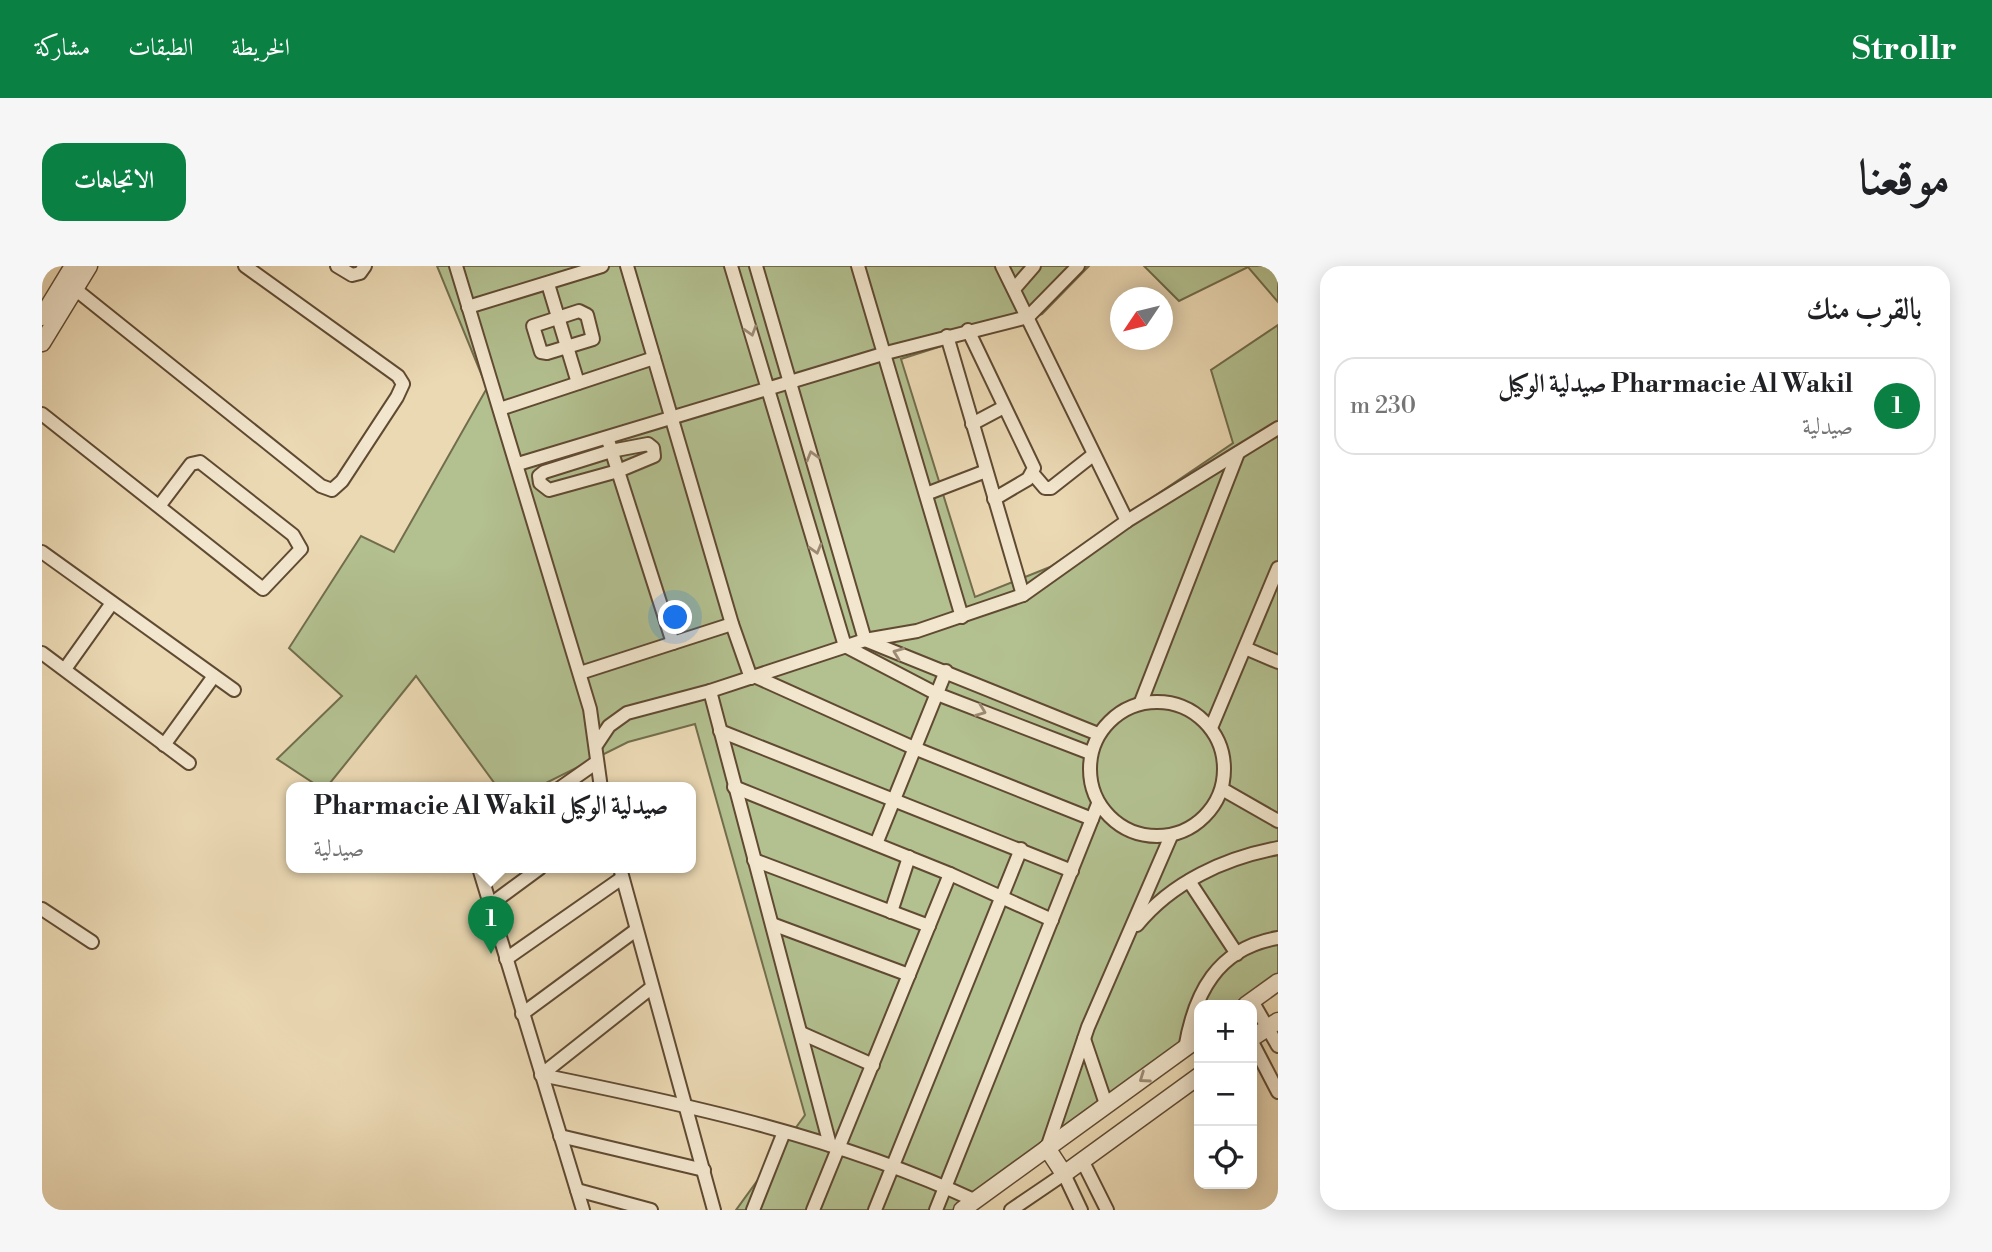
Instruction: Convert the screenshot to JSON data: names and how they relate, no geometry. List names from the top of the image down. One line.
{"north":"bottom left","page":{"header":"Strollr","nav":["الخريطة","الطبقات","مشاركة"],"title":"موقعنا","buttons":"الاتجاهات","heading":"بالقرب منك","list":[{"mark":"1","name":"Pharmacie Al Wakil صيدلية الوكيل","note":"صيدلية","value":"230 m"}],"popup":["Pharmacie Al Wakil صيدلية الوكيل","صيدلية"],"pins":"1","map_buttons":["+","−"]}}
